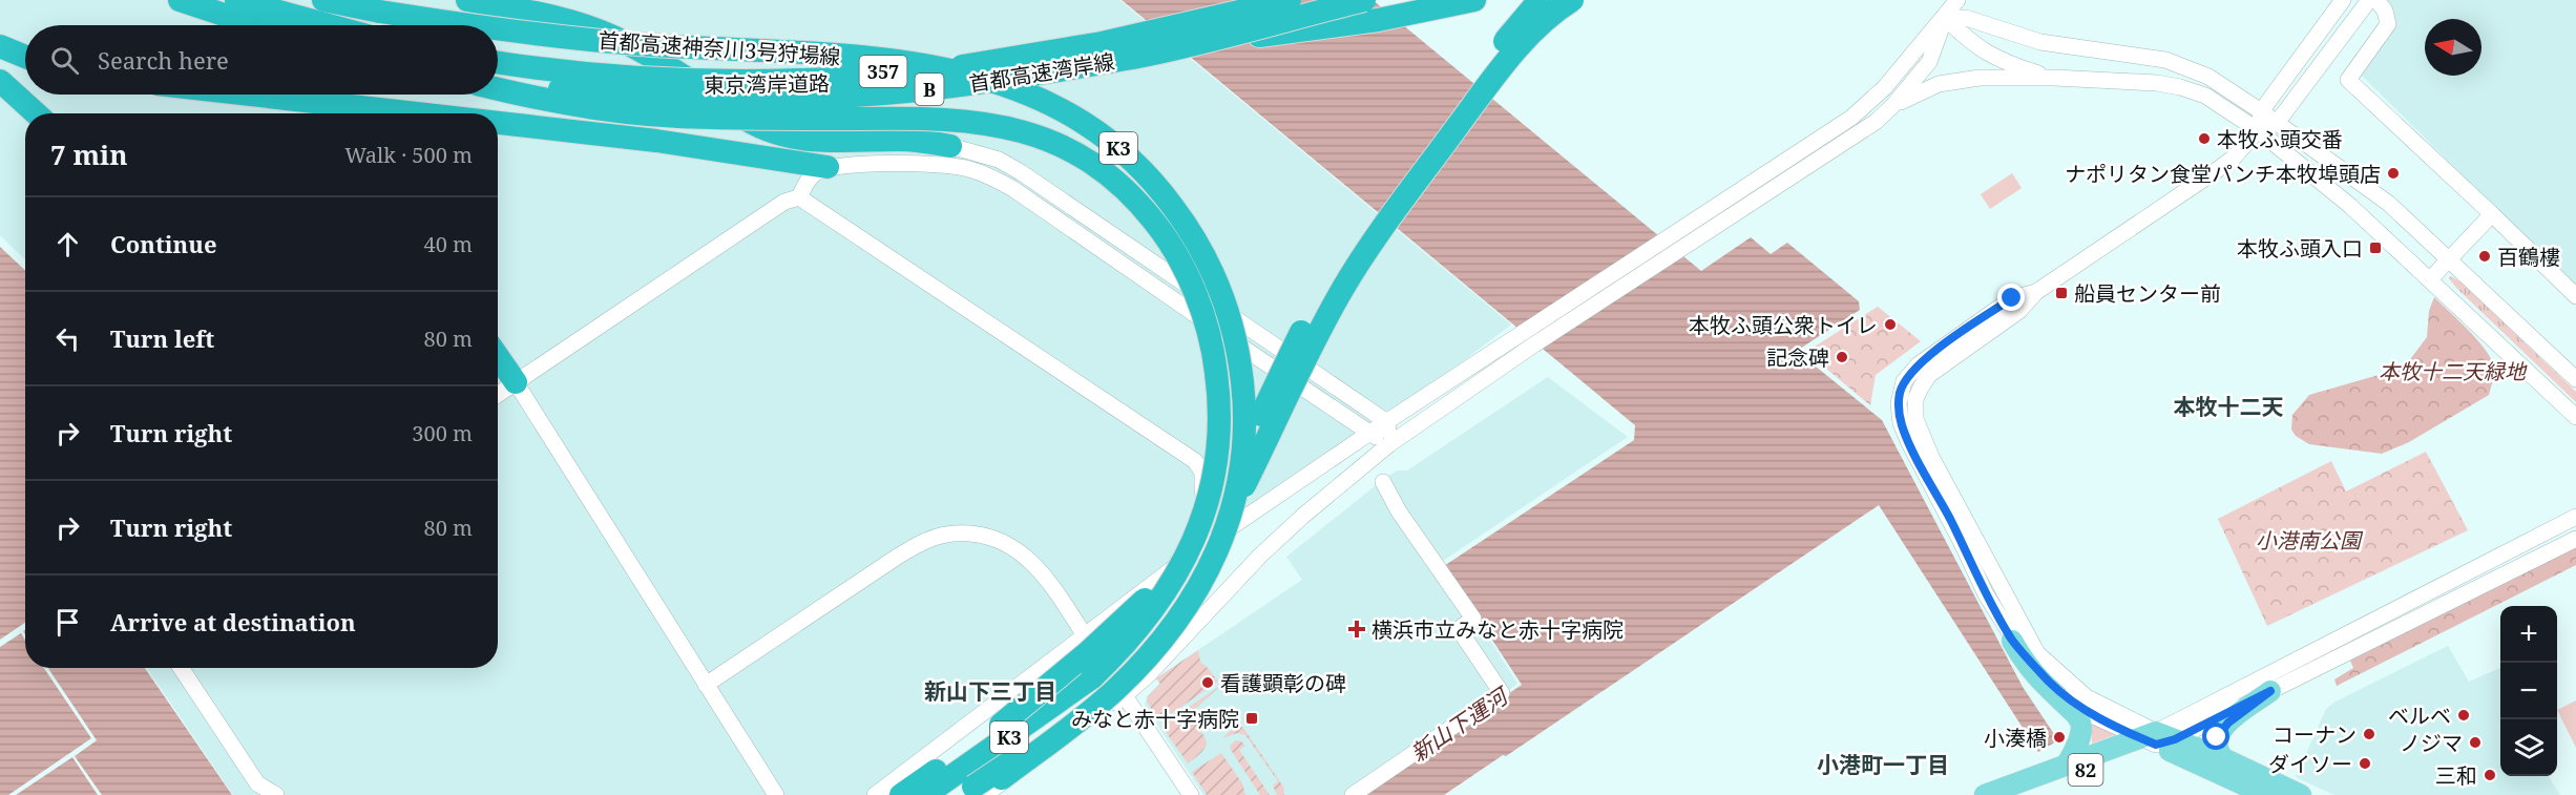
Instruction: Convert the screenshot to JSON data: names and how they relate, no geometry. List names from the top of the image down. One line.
{"streets":{"highway":["首都高速神奈川3号狩場線","357","首都高速湾岸線","東京湾岸道路","B","K3"],"main road":["82"]},"crossings":[["首都高速神奈川3号狩場線","K3"],["首都高速湾岸線","B"]],"districts":["本牧十二天","新山下三丁目","小港町一丁目"],"water":["新山下運河"],"parks":["本牧十二天緑地","小港南公園"],"places":{"other":["本牧ふ頭交番","ナポリタン食堂パンチ本牧埠頭店","百鶴樓","本牧ふ頭公衆トイレ","記念碑","看護顕彰の碑","ベルベ","コーナン","小湊橋","ノジマ","ダイソー","三和"],"transit":["本牧ふ頭入口","船員センター前","みなと赤十字病院"],"health":["横浜市立みなと赤十字病院"]},"north":"left","page":{"search":"Search here","heading":["7 min","Walk · 500 m"],"list":[["Continue","40 m"],["Turn left","80 m"],["Turn right","300 m"],["Turn right","80 m"],"Arrive at destination"],"map_buttons":["+","−"]}}
